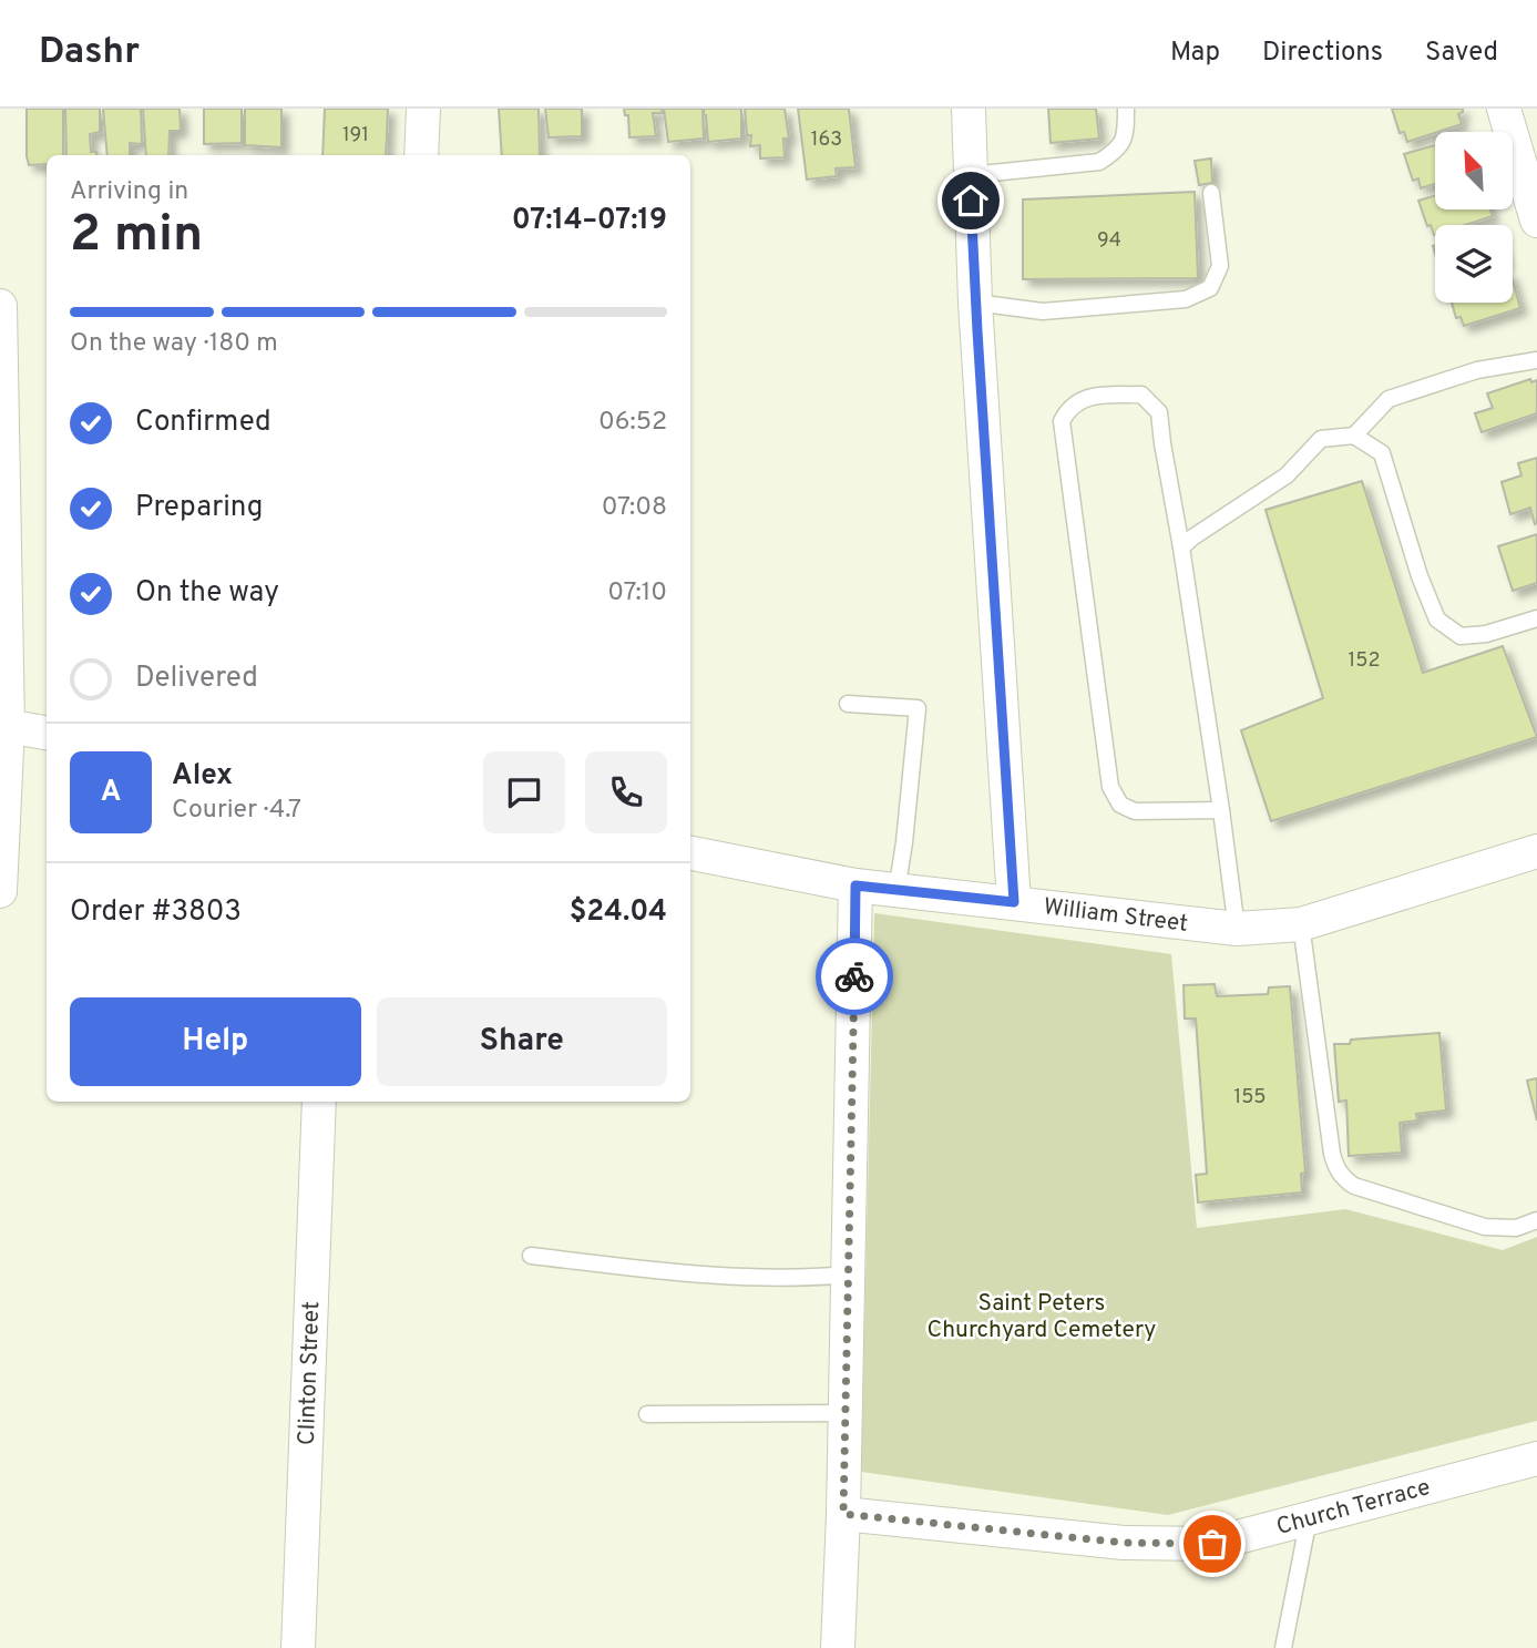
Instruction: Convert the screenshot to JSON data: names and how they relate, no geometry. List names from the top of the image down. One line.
{"streets":{"street":["William Street","Clinton Street","Church Terrace"]},"parks":["Saint Peters Churchyard Cemetery"],"house_numbers":["191","163","94","152","155"],"north":"top left","page":{"header":"Dashr","nav":["Map","Directions","Saved"],"heading":["2 min","Arriving in","07:14–07:19"],"panel":["Alex","Courier · 4.7","Order #3803","$24.04"],"bar":"On the way · 180 m","list":[["Confirmed","06:52"],["Preparing","07:08"],["On the way","07:10"],"Delivered"],"round":"A","buttons":["Help","Share"]}}
